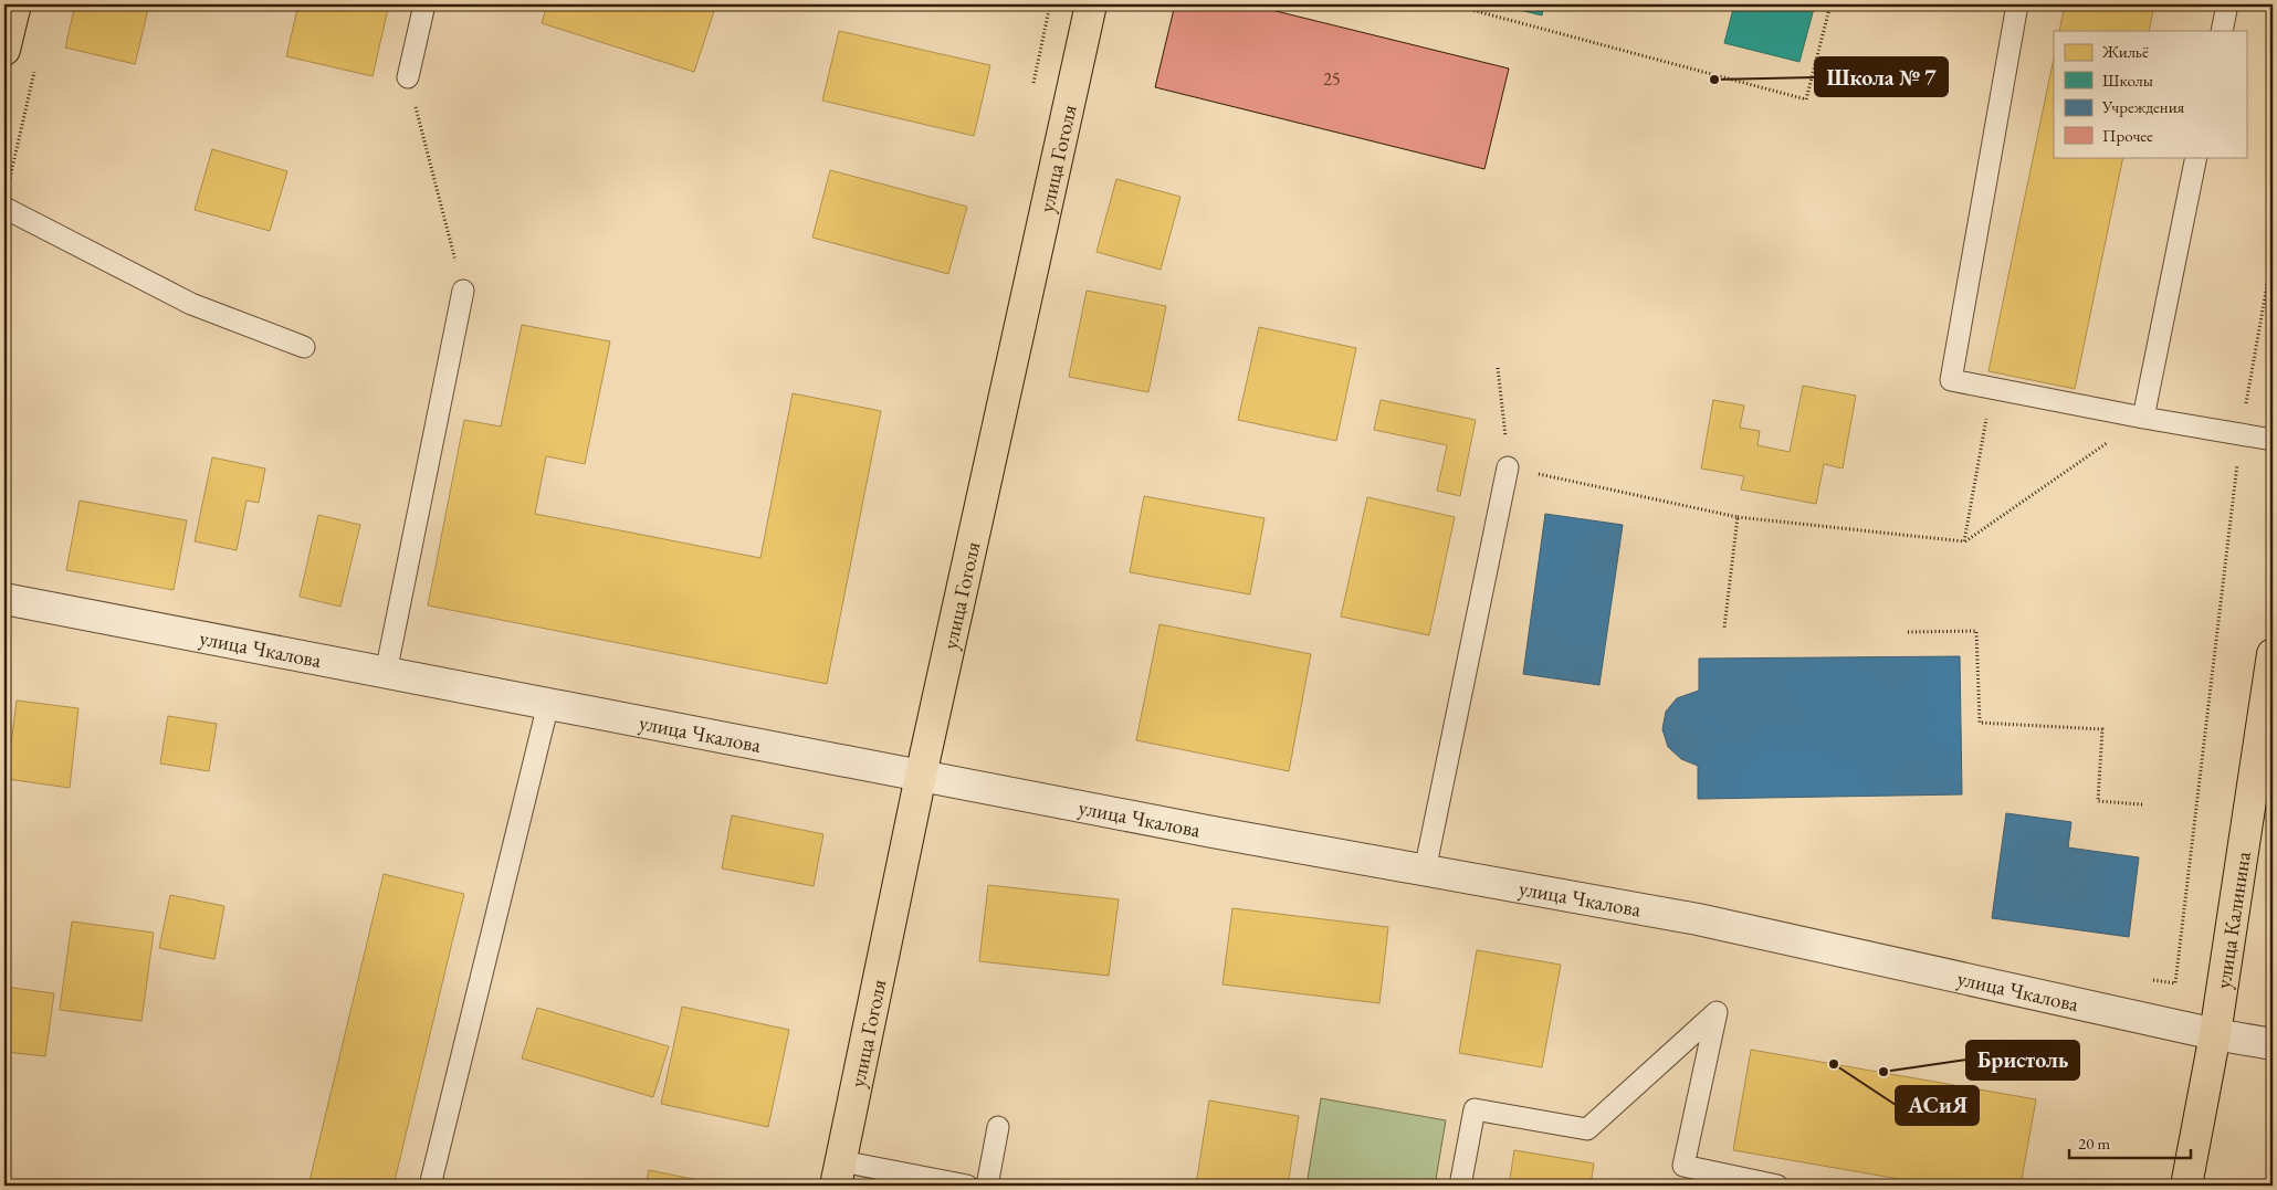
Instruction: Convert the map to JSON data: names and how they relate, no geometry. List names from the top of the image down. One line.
{"streets":{"main road":["улица Гоголя","улица Калинина"],"street":["улица Чкалова"]},"crossings":[["улица Гоголя","улица Чкалова"],["улица Чкалова","улица Калинина"]],"places":["Школа № 7","АСиЯ","Бристоль"],"house_numbers":["25"],"legend":["Жильё","Школы","Учреждения","Прочее"],"scale_bar":"20 m"}
